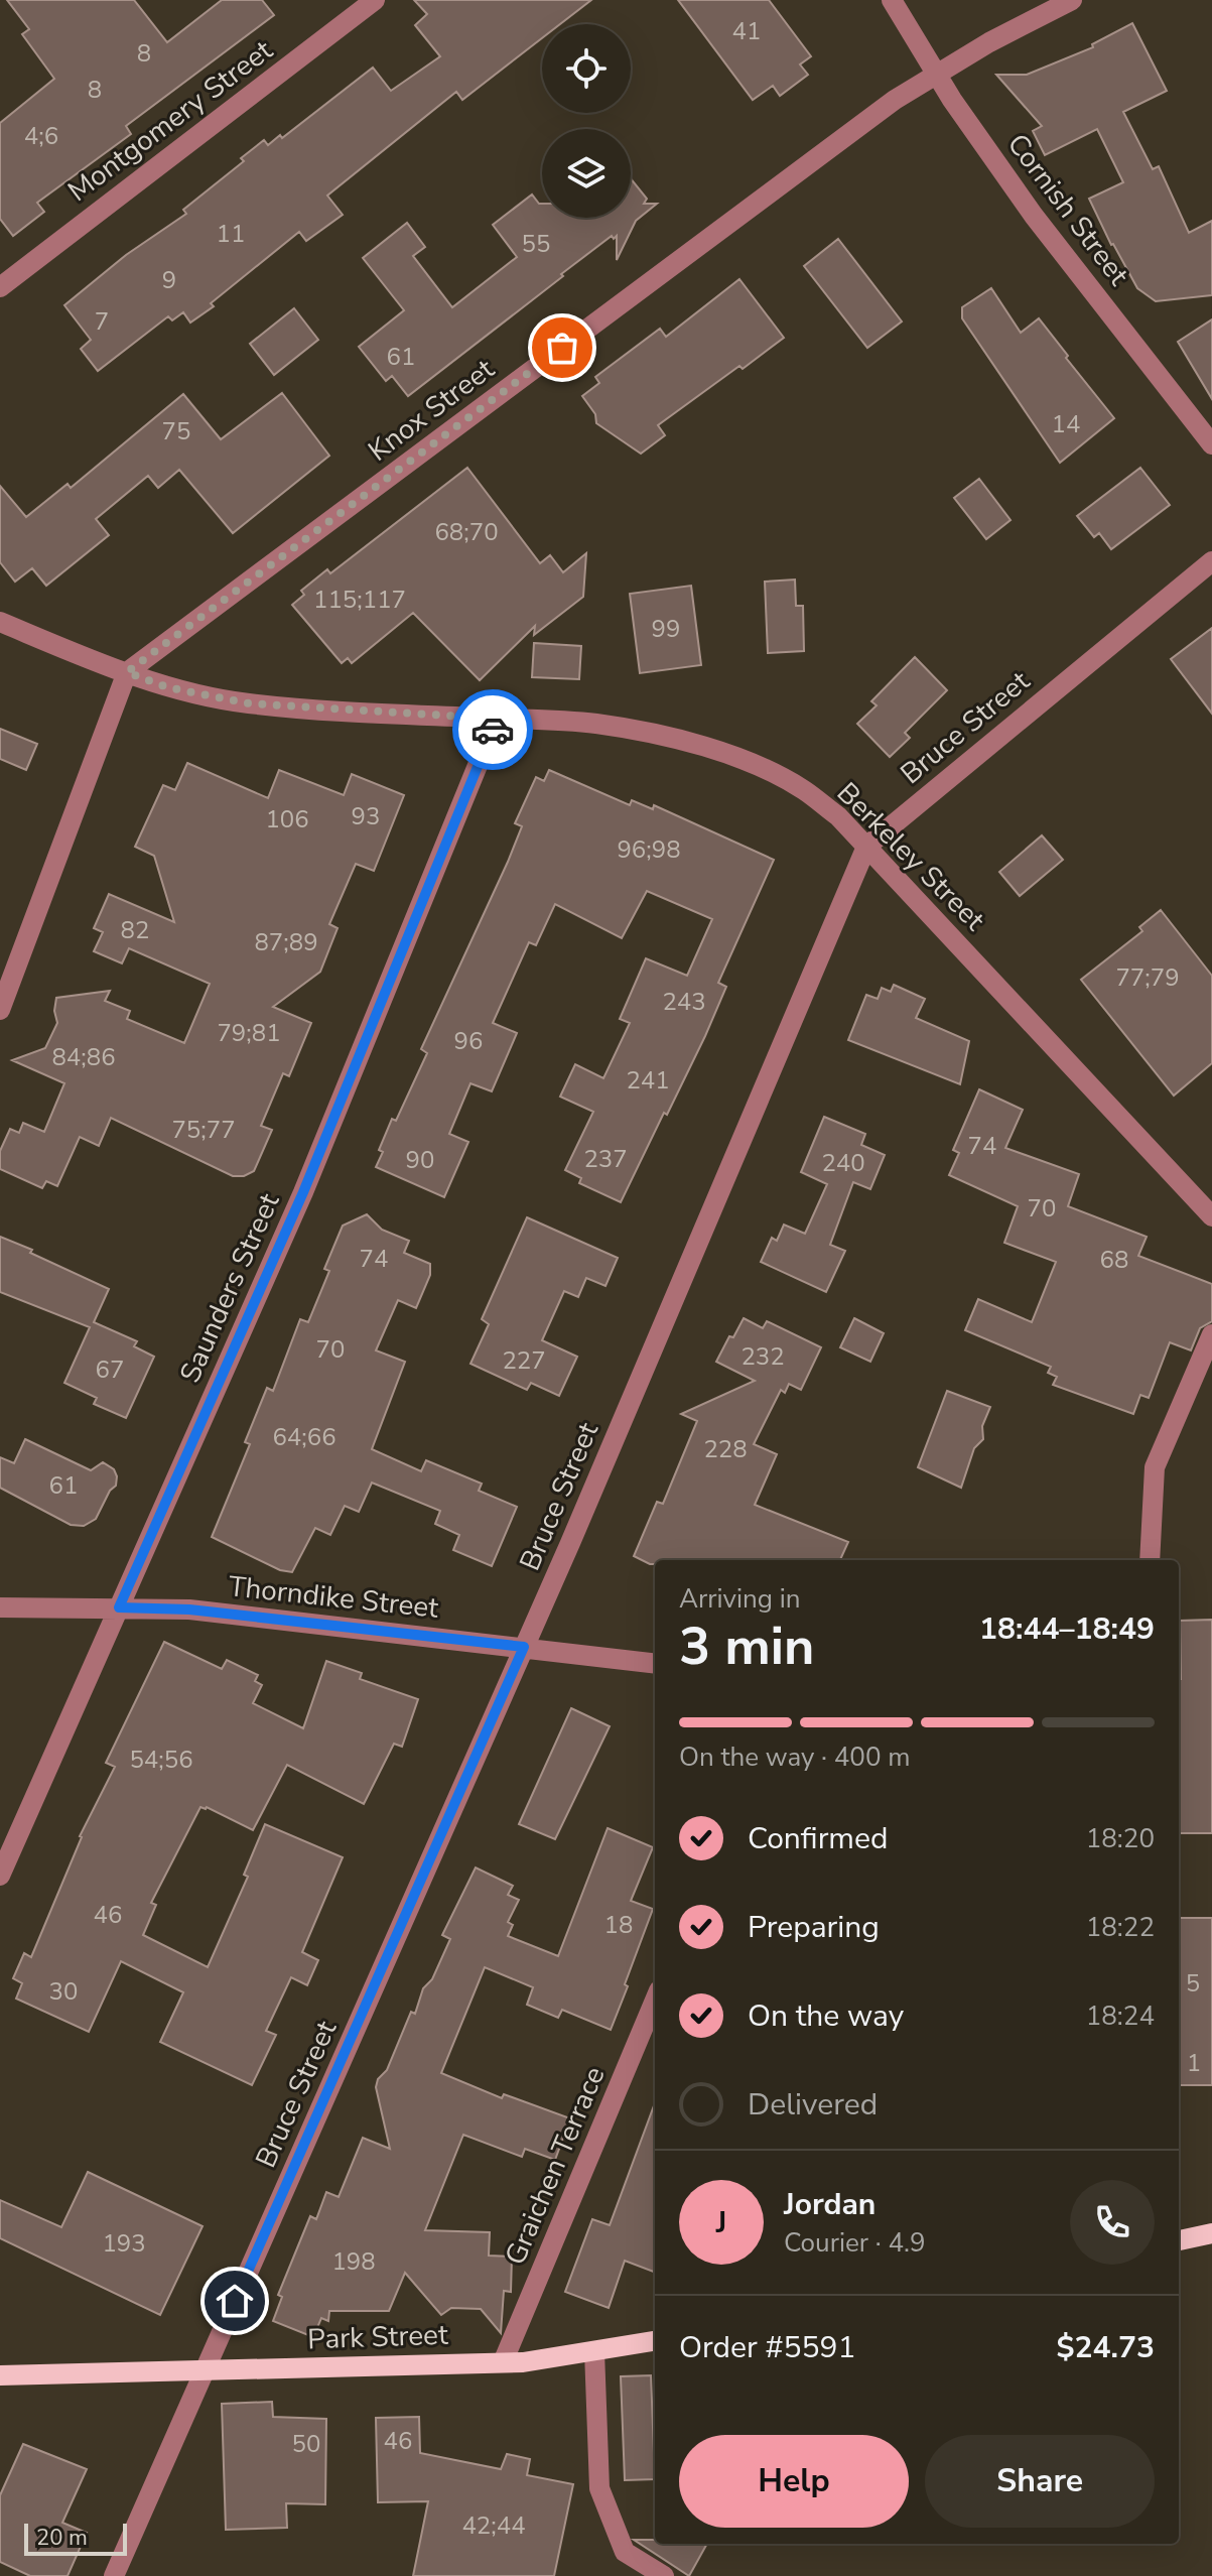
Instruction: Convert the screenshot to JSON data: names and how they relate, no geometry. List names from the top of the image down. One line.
{"streets":{"main road":["Park Street"],"street":["Montgomery Street","Cornish Street","Knox Street","Bruce Street","Berkeley Street","Saunders Street","Thorndike Street","Graichen Terrace"]},"crossings":[["Cornish Street","Knox Street"],["Knox Street","Berkeley Street"],["Bruce Street","Berkeley Street"],["Bruce Street","Thorndike Street"],["Bruce Street","Park Street"],["Berkeley Street","Saunders Street"],["Saunders Street","Thorndike Street"],["Graichen Terrace","Park Street"]],"house_numbers":["41","8","8","4;6","11","55","9","7","61","14","75","68;70","115;117","99","93","106","96;98","82","87;89","77;79","243","79;81","96","84;86","241","75;77","74","237","90","240","70","74","68","70","232","227","67","64;66","228","61","54;56","46","18","5","30","1","193","198","46","50","42;44"],"scale_bar":"20 m","page":{"heading":["3 min","Arriving in","18:44–18:49"],"panel":["Jordan","Courier · 4.9","Order #5591","$24.73"],"bar":"On the way · 400 m","list":[["Confirmed","18:20"],["Preparing","18:22"],["On the way","18:24"],"Delivered"],"round":"J","buttons":["Help","Share"],"scale":"20 m"}}
